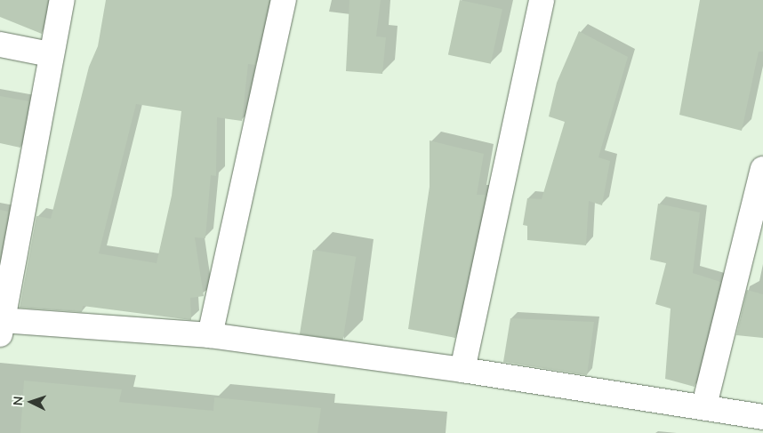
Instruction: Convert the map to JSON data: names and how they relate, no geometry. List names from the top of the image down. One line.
{"north":"left"}
